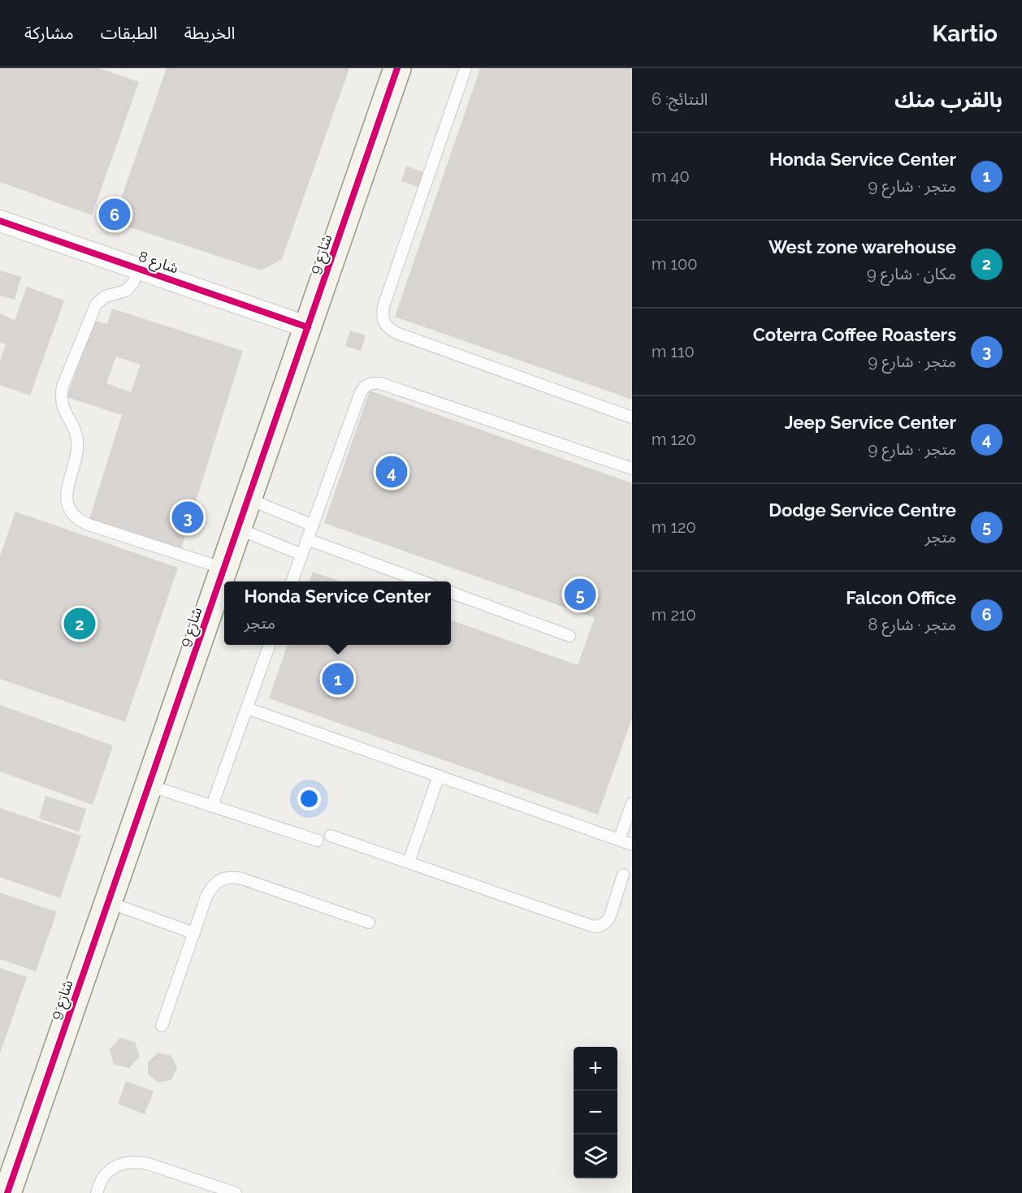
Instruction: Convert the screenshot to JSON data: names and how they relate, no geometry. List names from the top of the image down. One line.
{"streets":{"street":["شارع 9","شارع 8"]},"crossings":[["شارع 9","شارع 8"]],"page":{"header":"Kartio","nav":["الخريطة","الطبقات","مشاركة"],"heading":["بالقرب منك","النتائج: 6"],"list":[{"mark":"1","name":"Honda Service Center","note":"متجر · شارع 9","value":"40 m"},{"mark":"2","name":"West zone warehouse","note":"مكان · شارع 9","value":"100 m"},{"mark":"3","name":"Coterra Coffee Roasters","note":"متجر · شارع 9","value":"110 m"},{"mark":"4","name":"Jeep Service Center","note":"متجر · شارع 9","value":"120 m"},{"mark":"5","name":"Dodge Service Centre","note":"متجر","value":"120 m"},{"mark":"6","name":"Falcon Office","note":"متجر · شارع 8","value":"210 m"}],"pins":["6","4","3","5","2","1"],"popup":["Honda Service Center","متجر"],"map_buttons":["+","−"]}}
